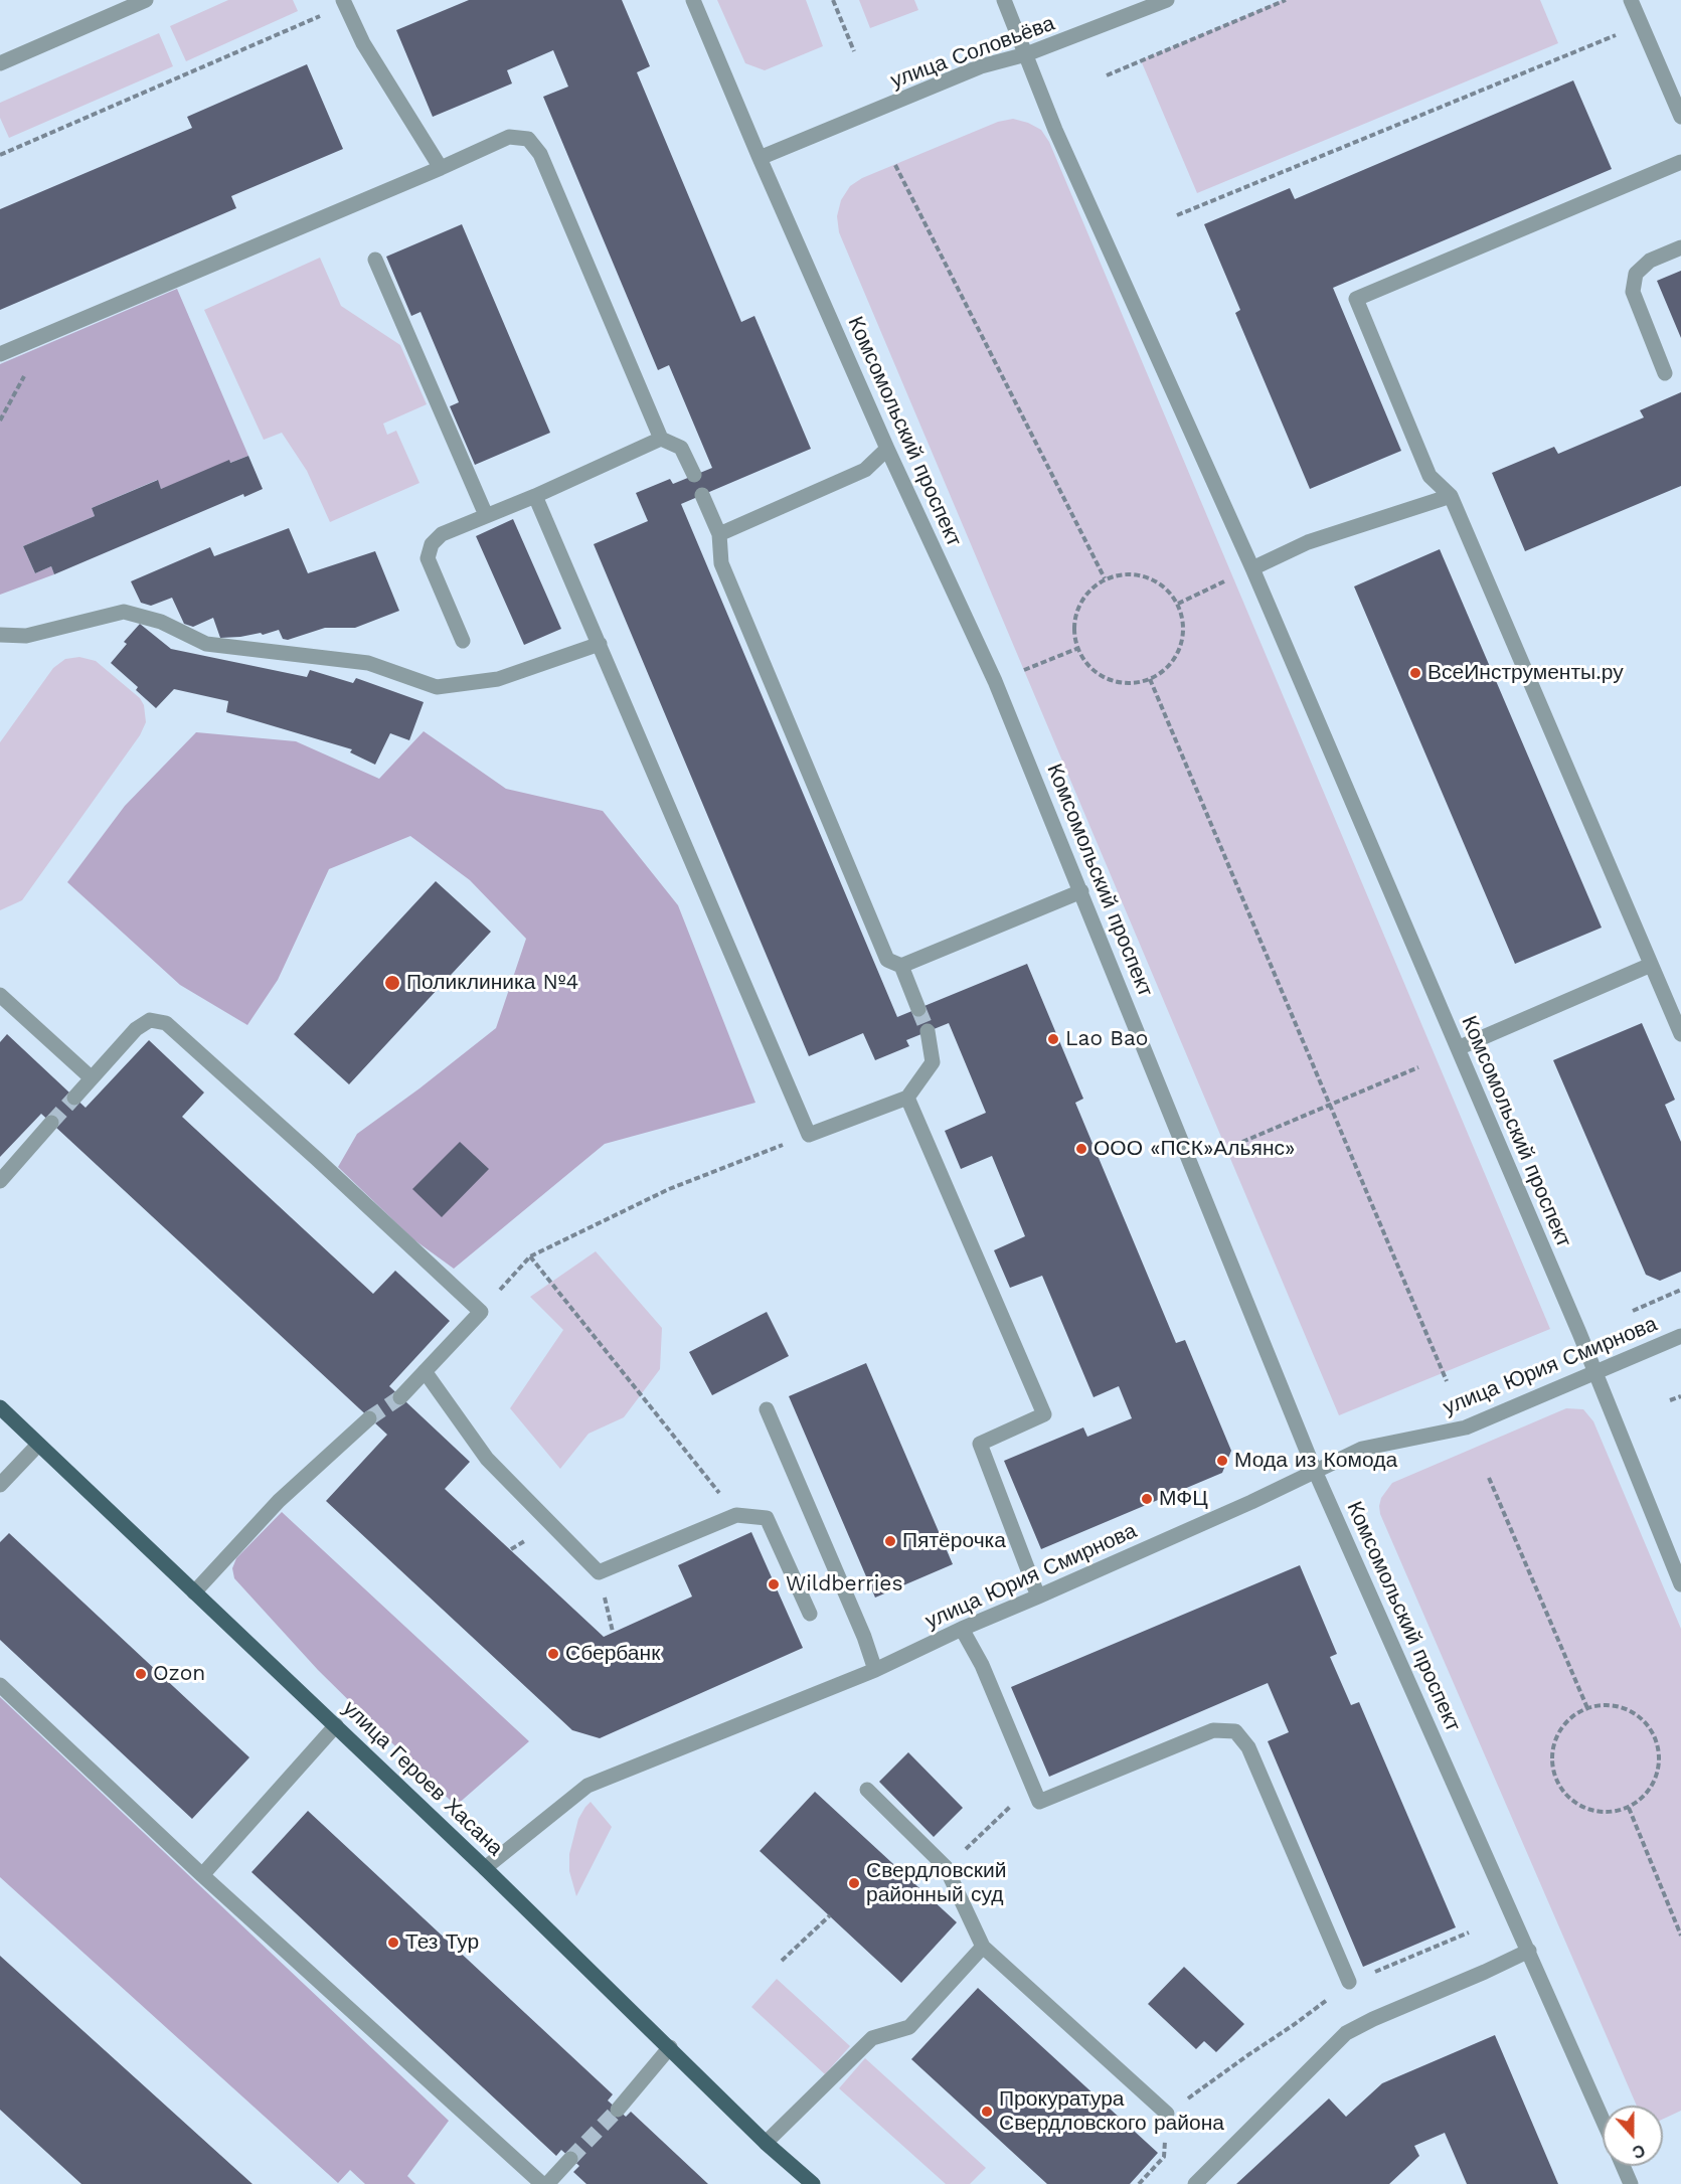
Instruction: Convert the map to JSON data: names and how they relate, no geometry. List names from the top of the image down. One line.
{"streets":{"main road":["улица Героев Хасана"],"street":["улица Соловьёва","Комсомольский проспект","улица Юрия Смирнова"]},"crossings":[["улица Соловьёва","Комсомольский проспект"],["Комсомольский проспект","улица Юрия Смирнова"],["улица Юрия Смирнова","улица Героев Хасана"]],"places":["ВсеИнструменты.ру","Поликлиника №4","Lao Bao","ООО «ПСК»Альянс»","Мода из Комода","МФЦ","Пятёрочка","Wildberries","Сбербанк","Ozon","Свердловский районный суд","Тез Тур","Прокуратура Свердловского района"],"north":"bottom"}
